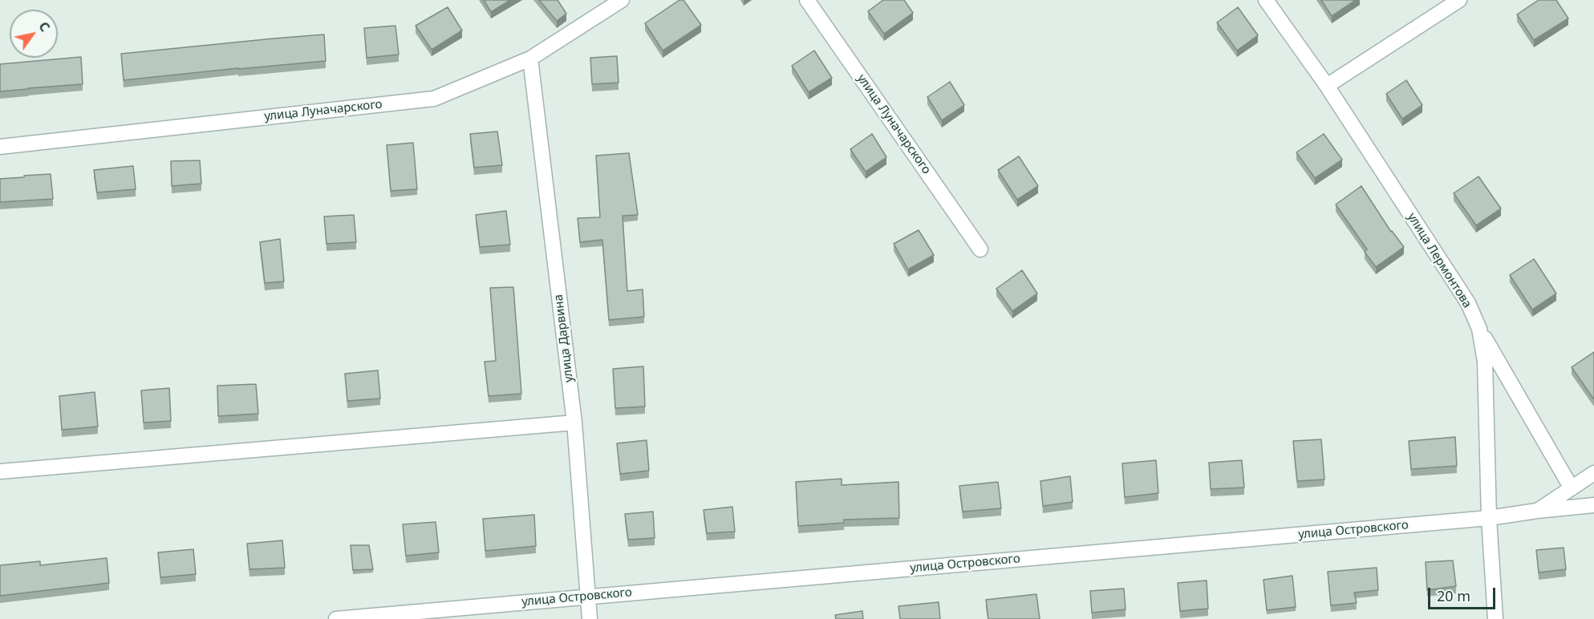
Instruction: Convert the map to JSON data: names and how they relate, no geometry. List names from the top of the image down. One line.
{"streets":{"street":["улица Луначарского","улица Лермонтова","улица Дарвина","улица Островского"]},"crossings":[["улица Луначарского","улица Дарвина"],["улица Лермонтова","улица Островского"],["улица Дарвина","улица Островского"]],"scale_bar":"20 m","north":"top right"}
